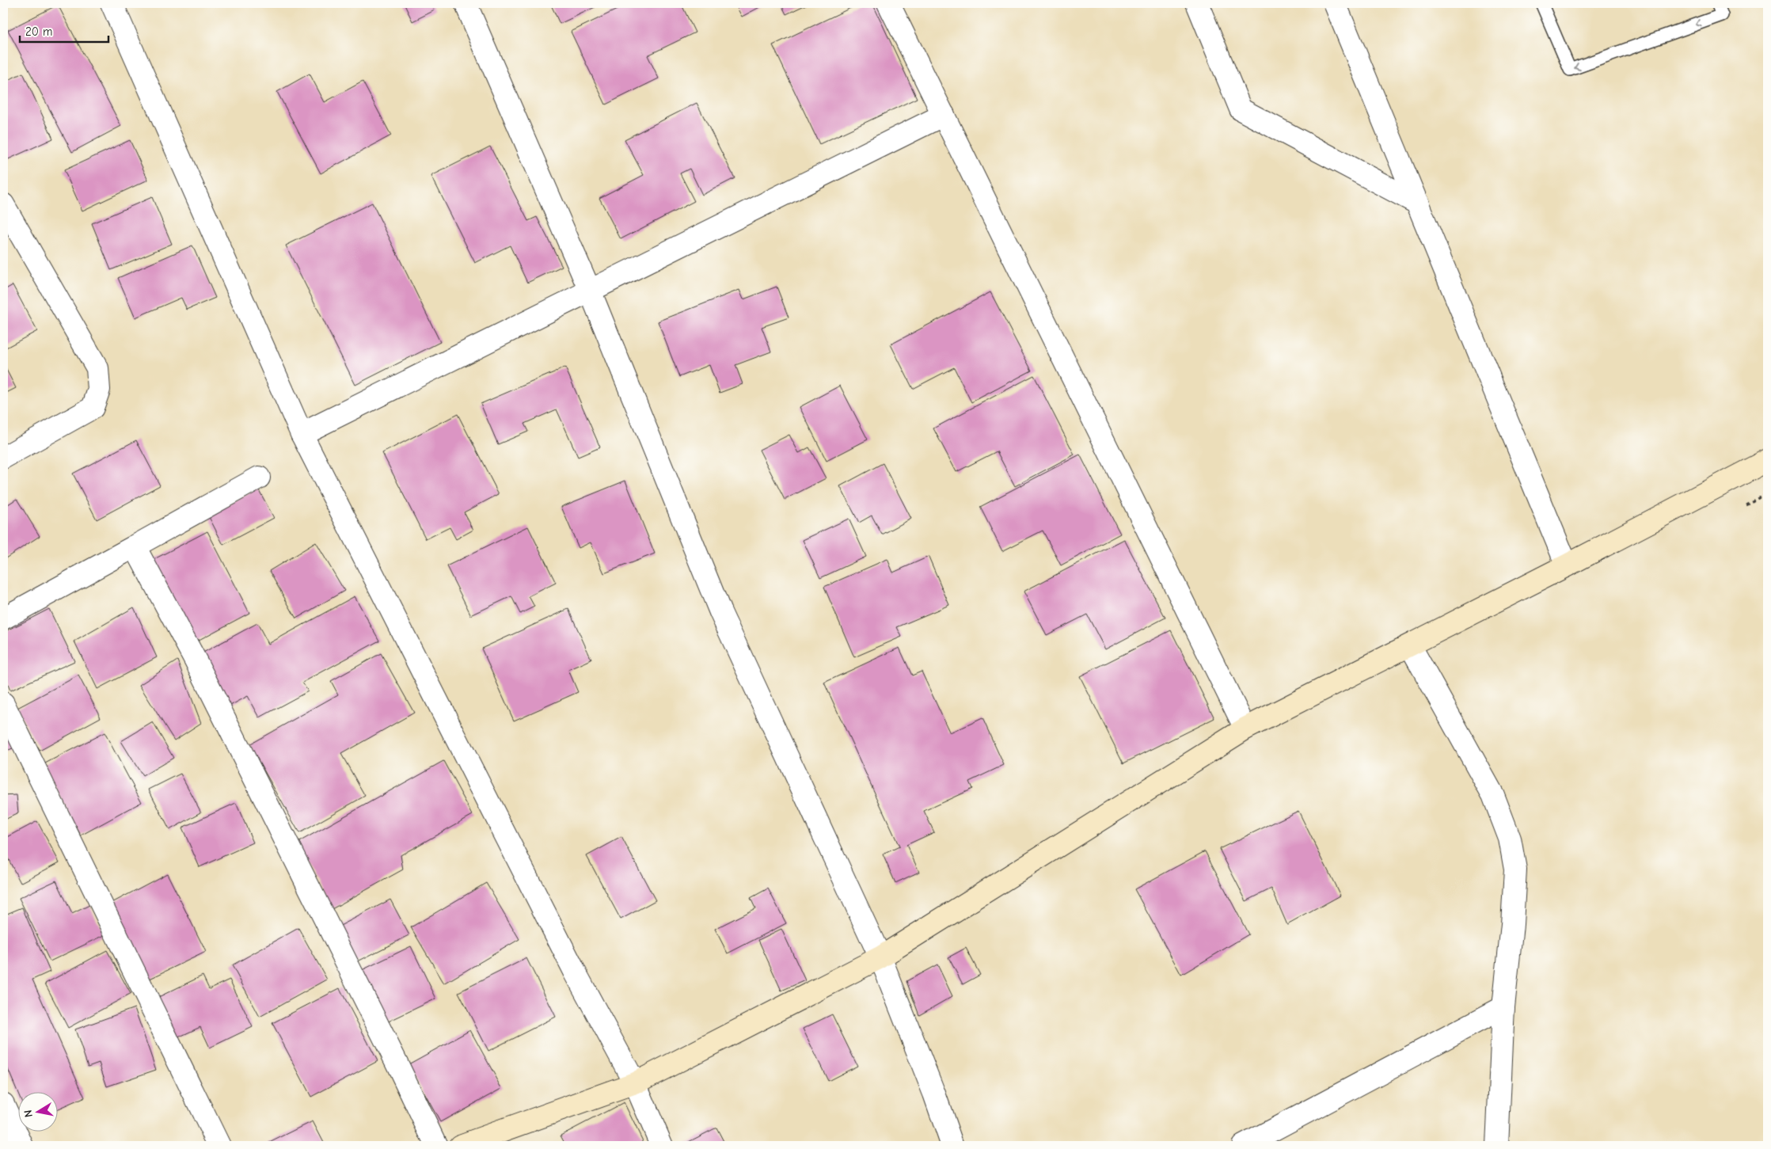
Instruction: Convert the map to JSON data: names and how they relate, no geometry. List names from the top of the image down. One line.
{"scale_bar":"20 m","north":"left"}
